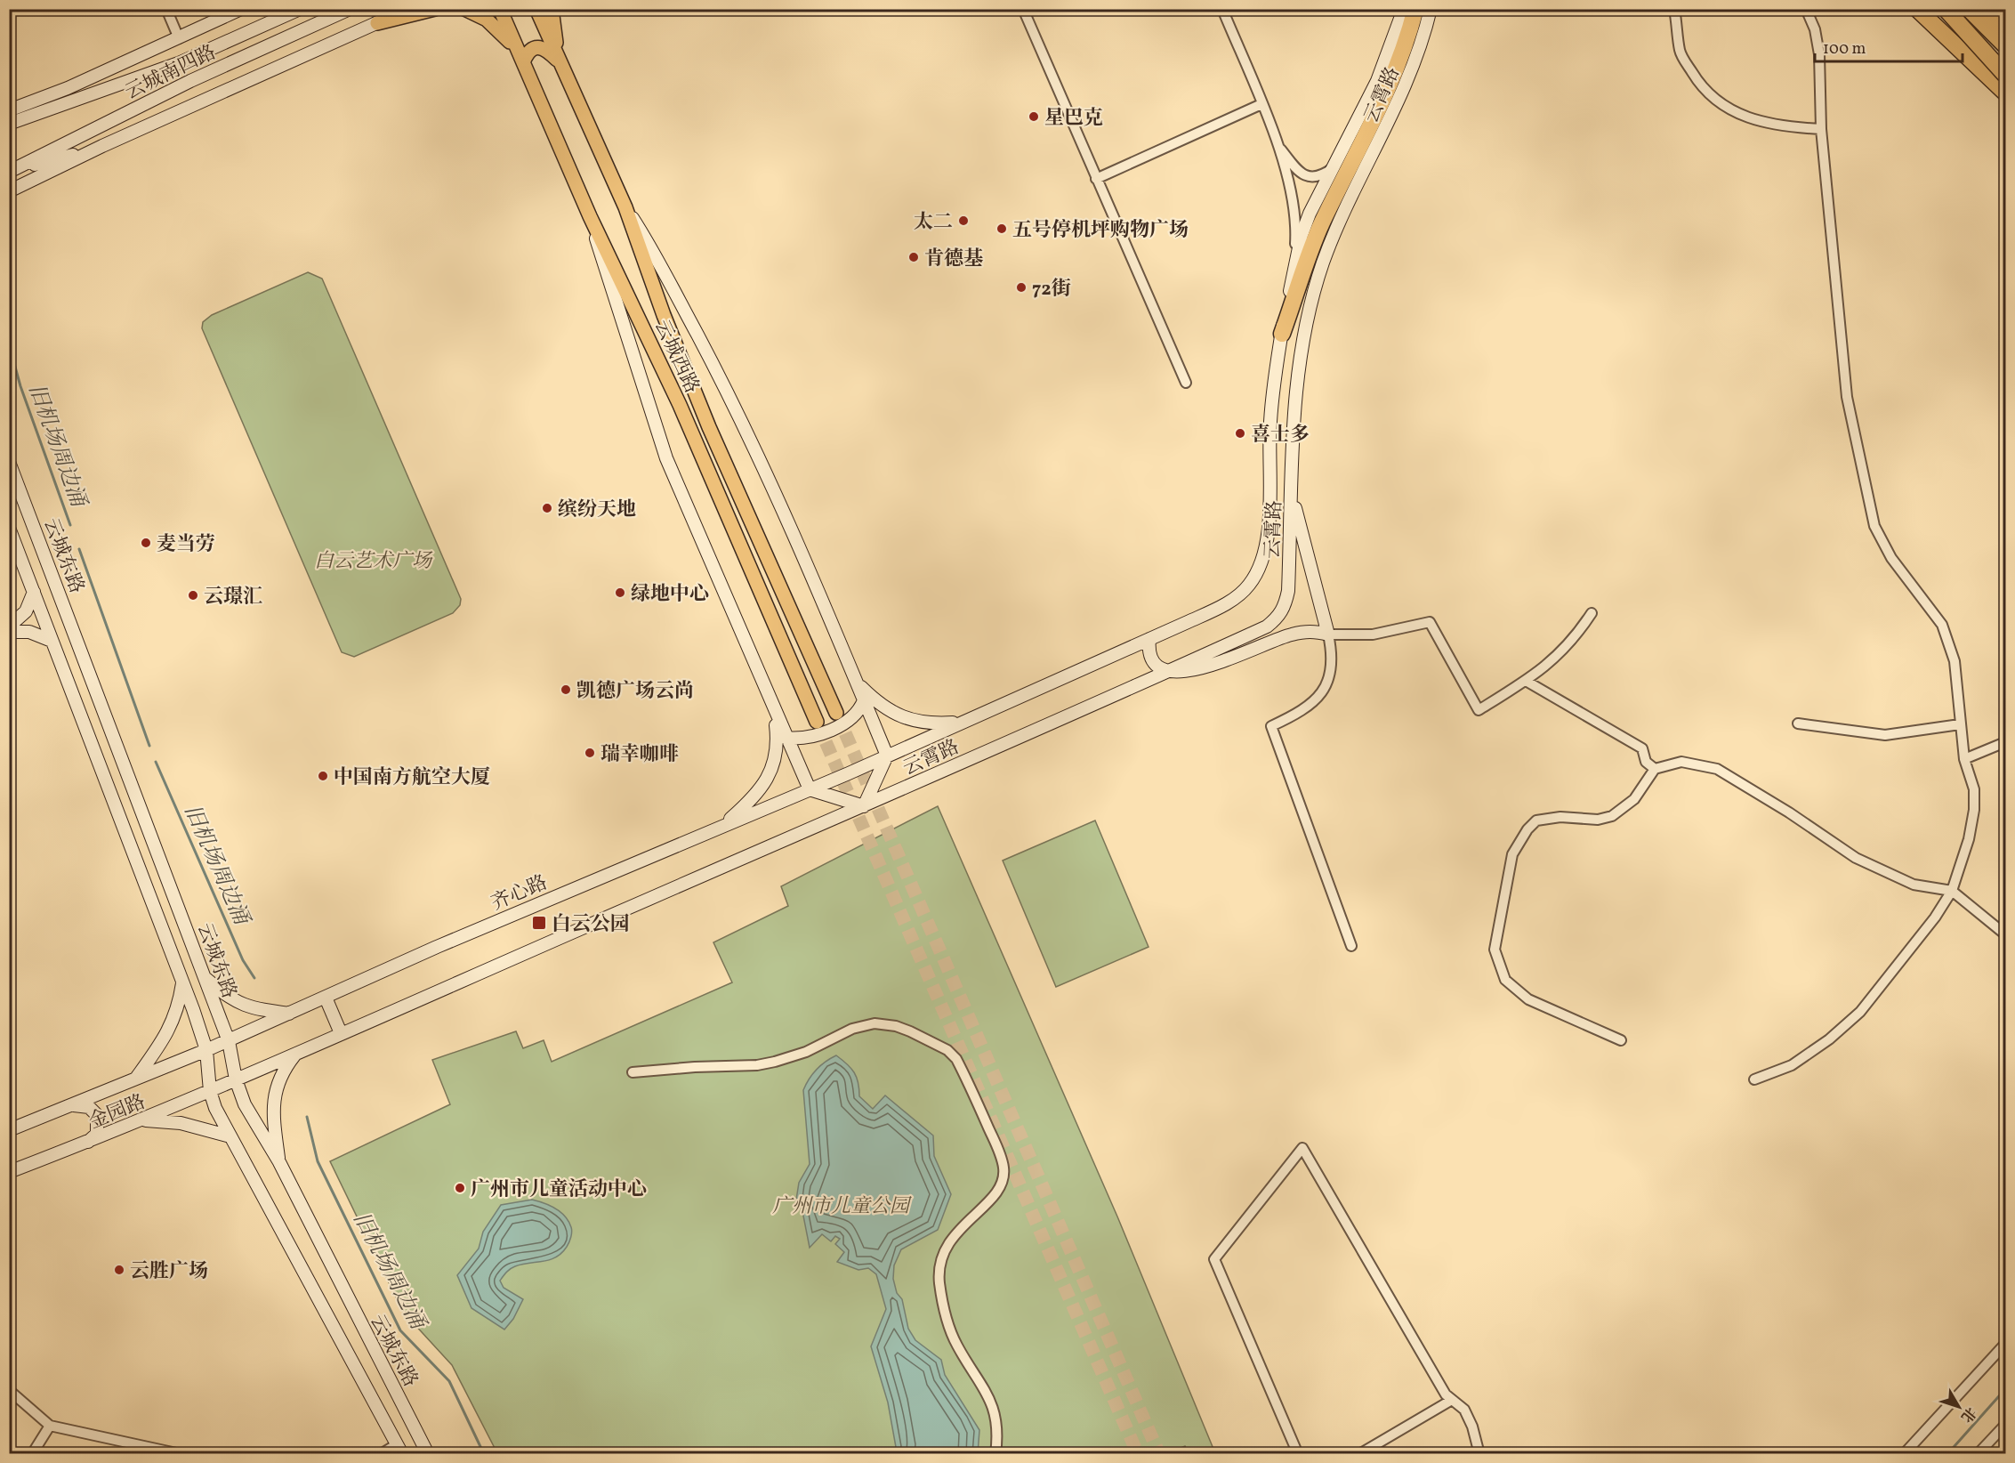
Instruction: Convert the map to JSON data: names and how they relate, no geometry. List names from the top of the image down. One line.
{"streets":{"main road":["云城南四路","云霄路","云城西路","云城东路","齐心路","金园路"]},"crossings":[["云霄路","齐心路"],["云城东路","齐心路"],["云城东路","金园路"],["齐心路","金园路"]],"water":["旧机场周边涌"],"parks":["白云艺术广场","广州市儿童公园"],"places":{"other":["星巴克","太二","五号停机坪购物广场","肯德基","72街","喜士多","缤纷天地","麦当劳","绿地中心","云璟汇","凯德广场云尚","瑞幸咖啡","中国南方航空大厦","广州市儿童活动中心","云胜广场"],"transit":["白云公园"]},"scale_bar":"100 m","north":"bottom right"}
